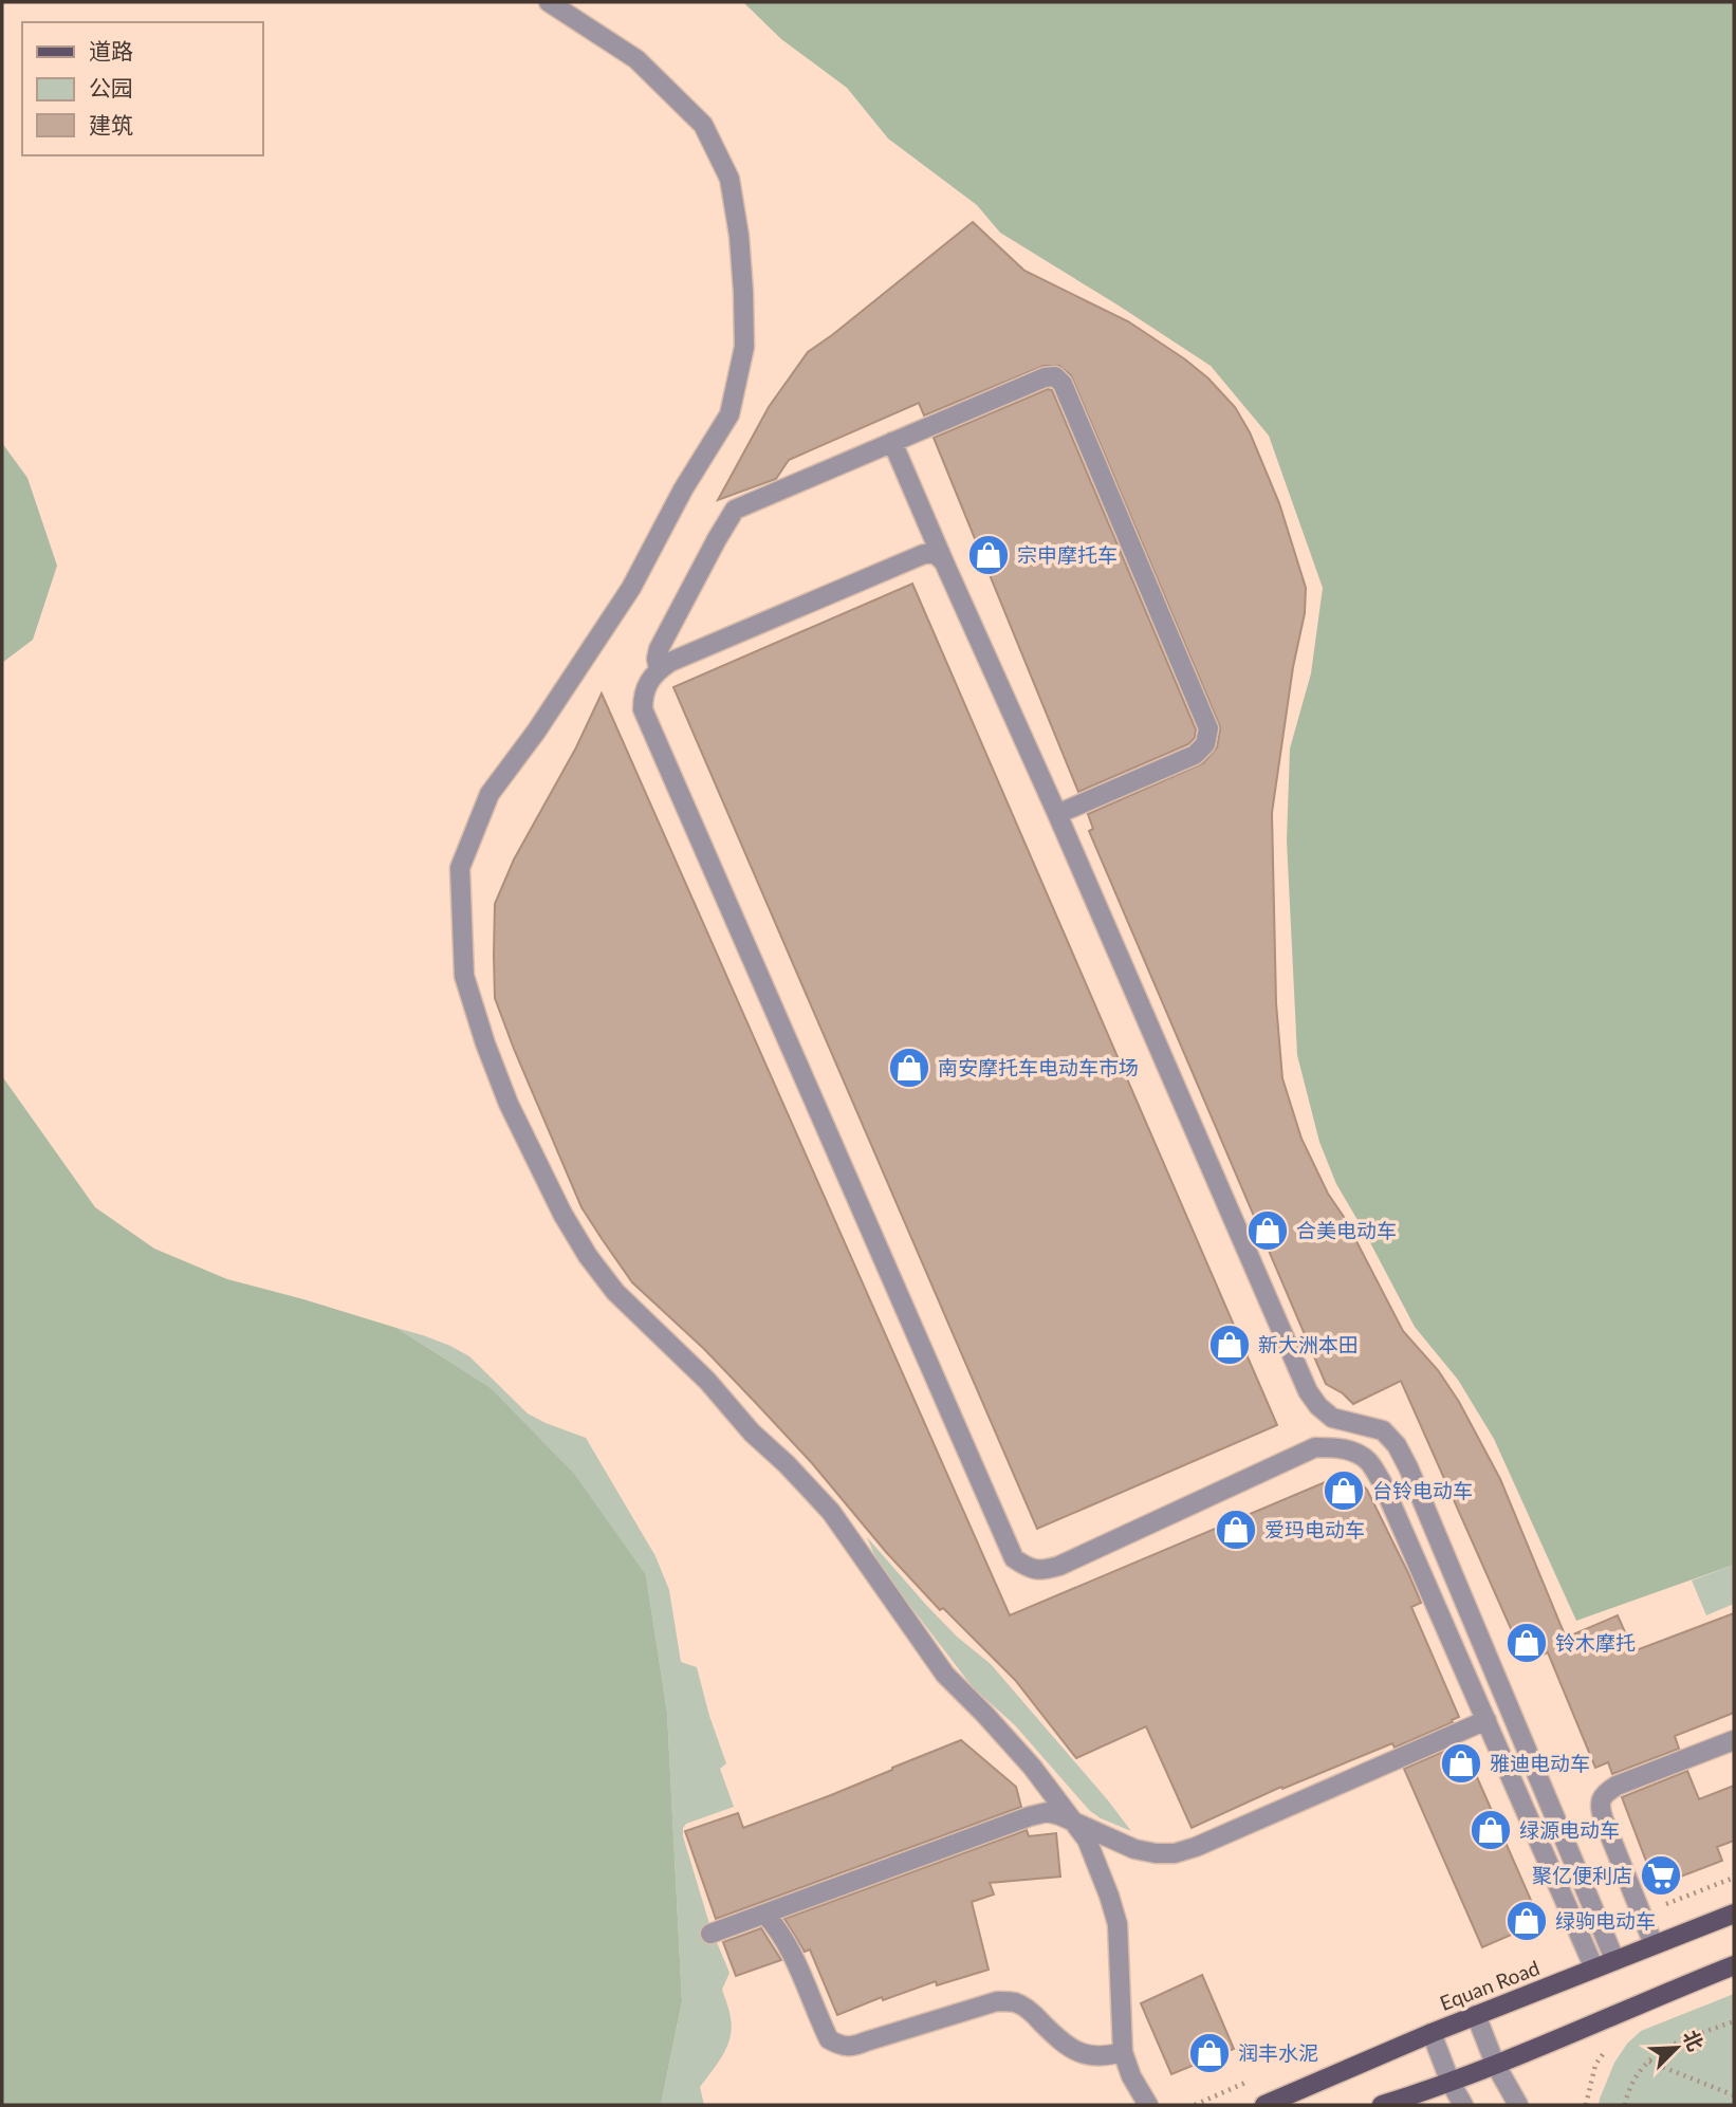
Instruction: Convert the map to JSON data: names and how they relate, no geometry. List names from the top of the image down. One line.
{"streets":{"main road":["Equan Road"]},"places":{"shop":["宗申摩托车","南安摩托车电动车市场","合美电动车","新大洲本田","台铃电动车","爱玛电动车","铃木摩托","雅迪电动车","绿源电动车","绿驹电动车","润丰水泥"],"supermarket":["聚亿便利店"]},"legend":["道路","公园","建筑"],"north":"top right"}
